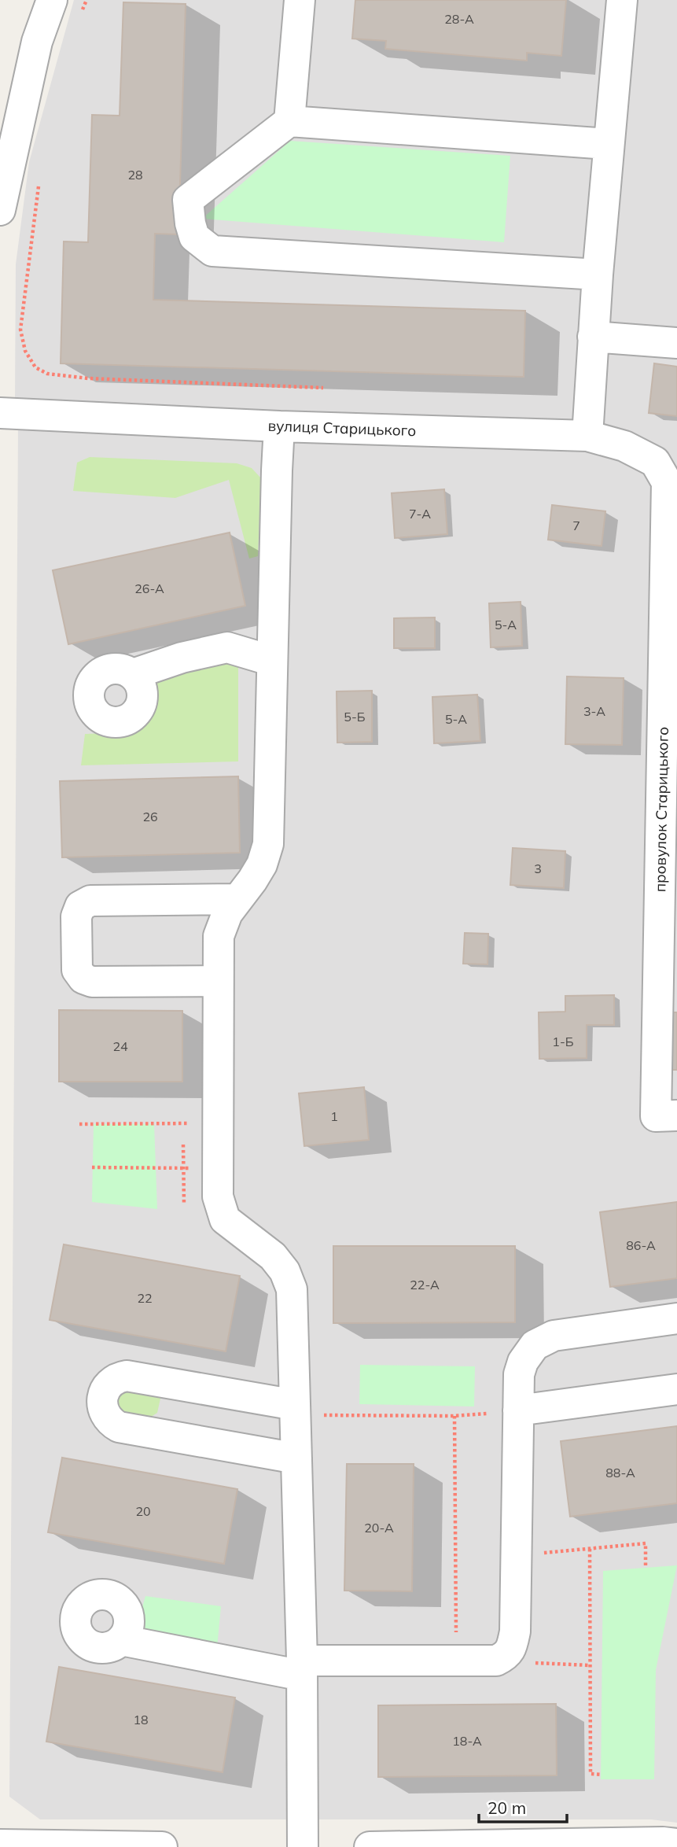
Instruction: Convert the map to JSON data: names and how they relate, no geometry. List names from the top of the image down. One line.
{"streets":{"street":["вулиця Старицького","провулок Старицького"]},"crossings":[["вулиця Старицького","провулок Старицького"]],"house_numbers":["28-А","28","7-А","7","26-А","5-А","3-А","5-Б","5-А","26","3","1-Б","24","1","86-А","22-А","22","88-А","20","20-А","18","18-А"],"scale_bar":"20 m"}
